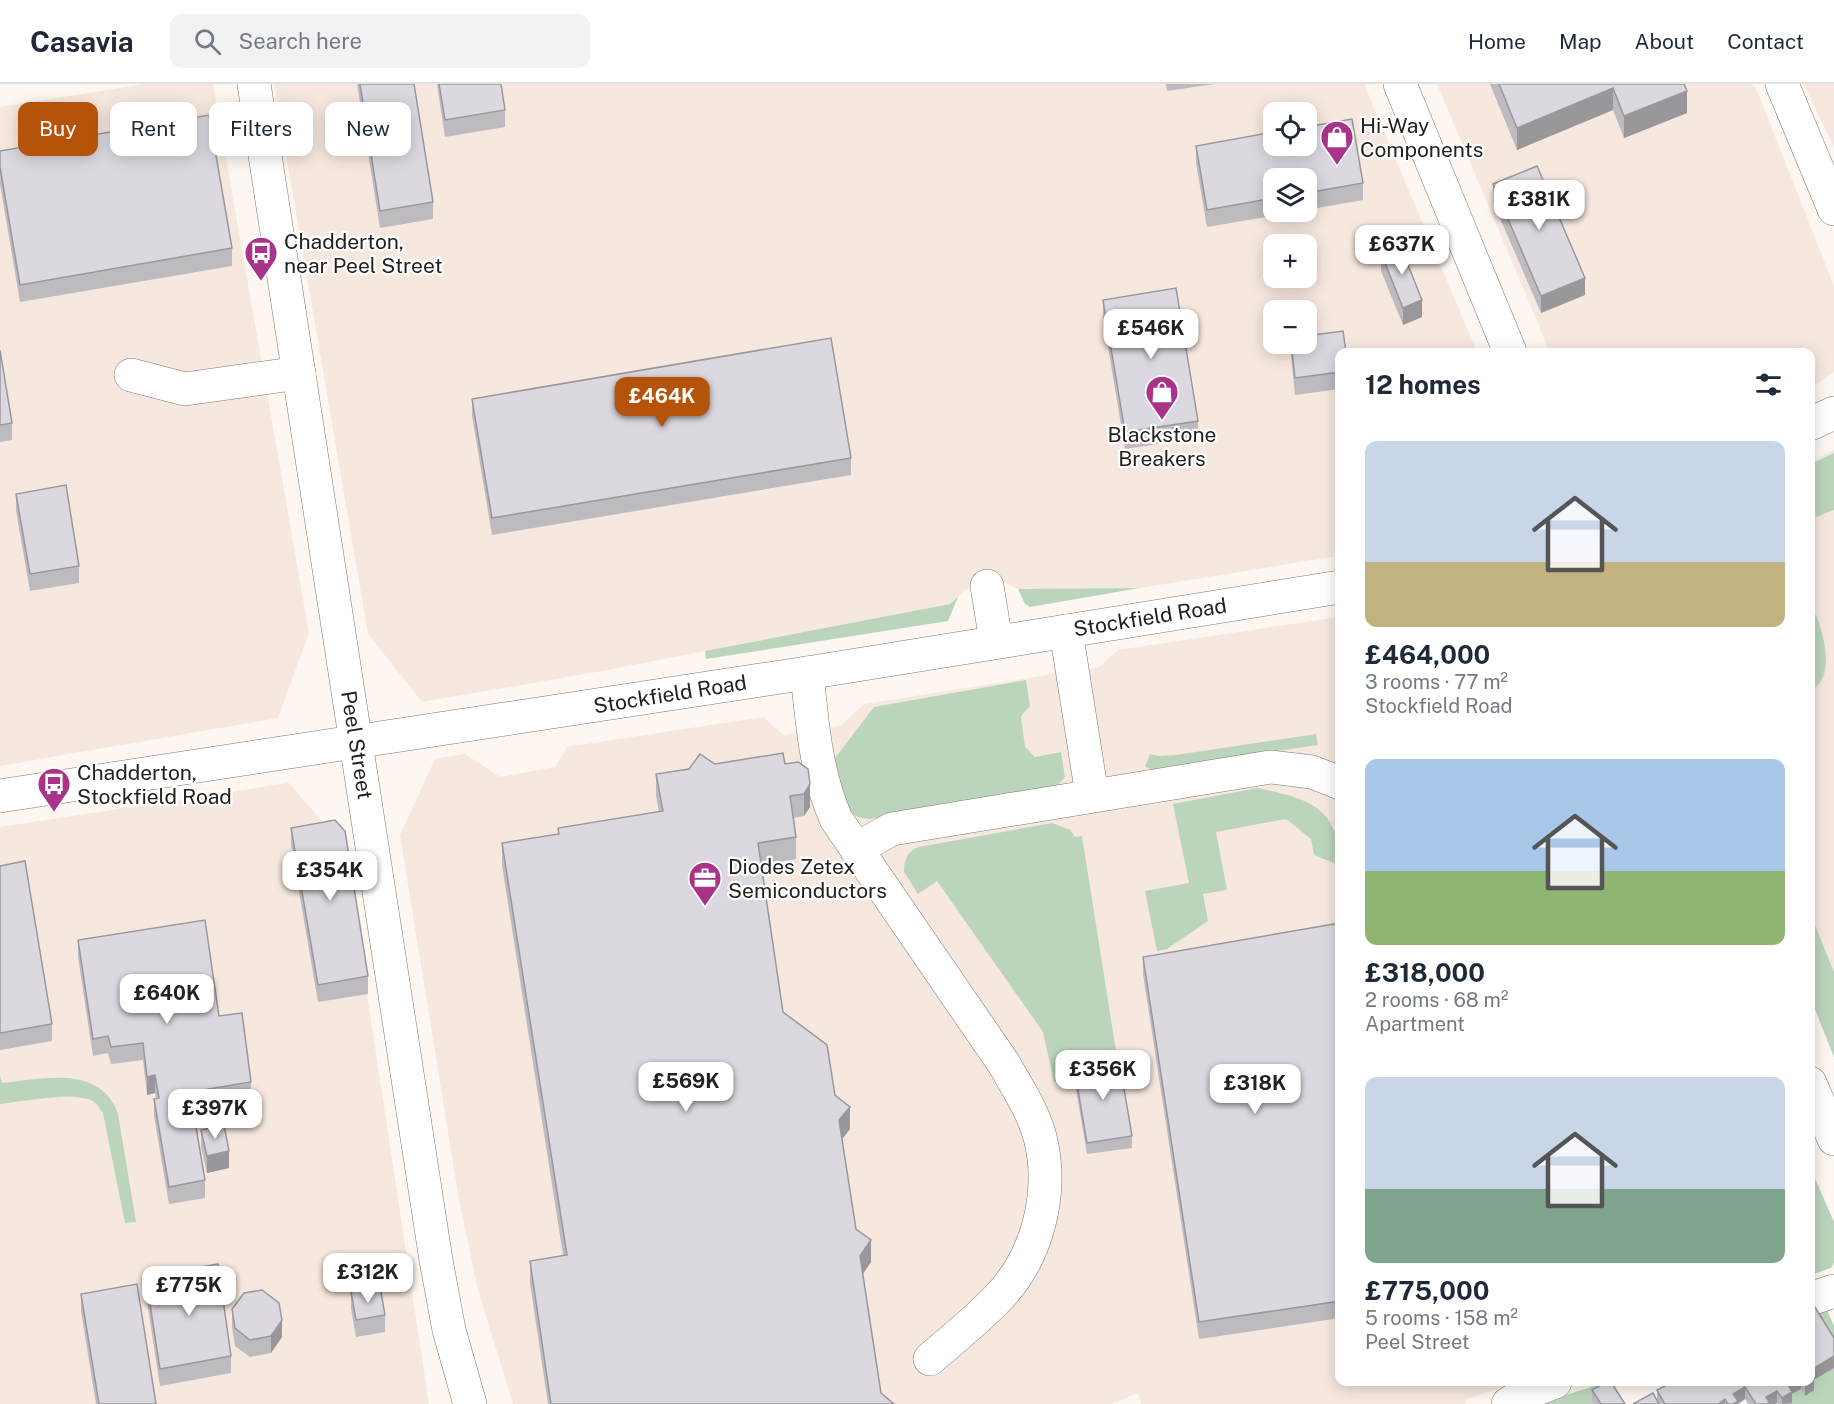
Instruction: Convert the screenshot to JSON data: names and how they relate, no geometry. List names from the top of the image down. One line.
{"streets":{"street":["Stockfield Road","Peel Street"]},"crossings":[["Stockfield Road","Peel Street"]],"places":{"shop":["Hi-Way Components","Blackstone Breakers"],"bus stop":["Chadderton, near Peel Street","Chadderton, Stockfield Road"],"office":["Diodes Zetex Semiconductors"]},"page":{"header":"Casavia","search":"Search here","nav":["Home","Map","About","Contact"],"map_buttons":["+","−"],"chip":["Buy","Rent","Filters","New"],"price":["£381K","£637K","£546K","£464K","£354K","£640K","£356K","£569K","£318K","£397K","£312K","£775K"],"heading":"12 homes","list":[{"name":"£464,000","note":"3 rooms · 77 m² · Stockfield Road"},{"name":"£318,000","note":"2 rooms · 68 m² · Apartment"},{"name":"£775,000","note":"5 rooms · 158 m² · Peel Street"}]}}
